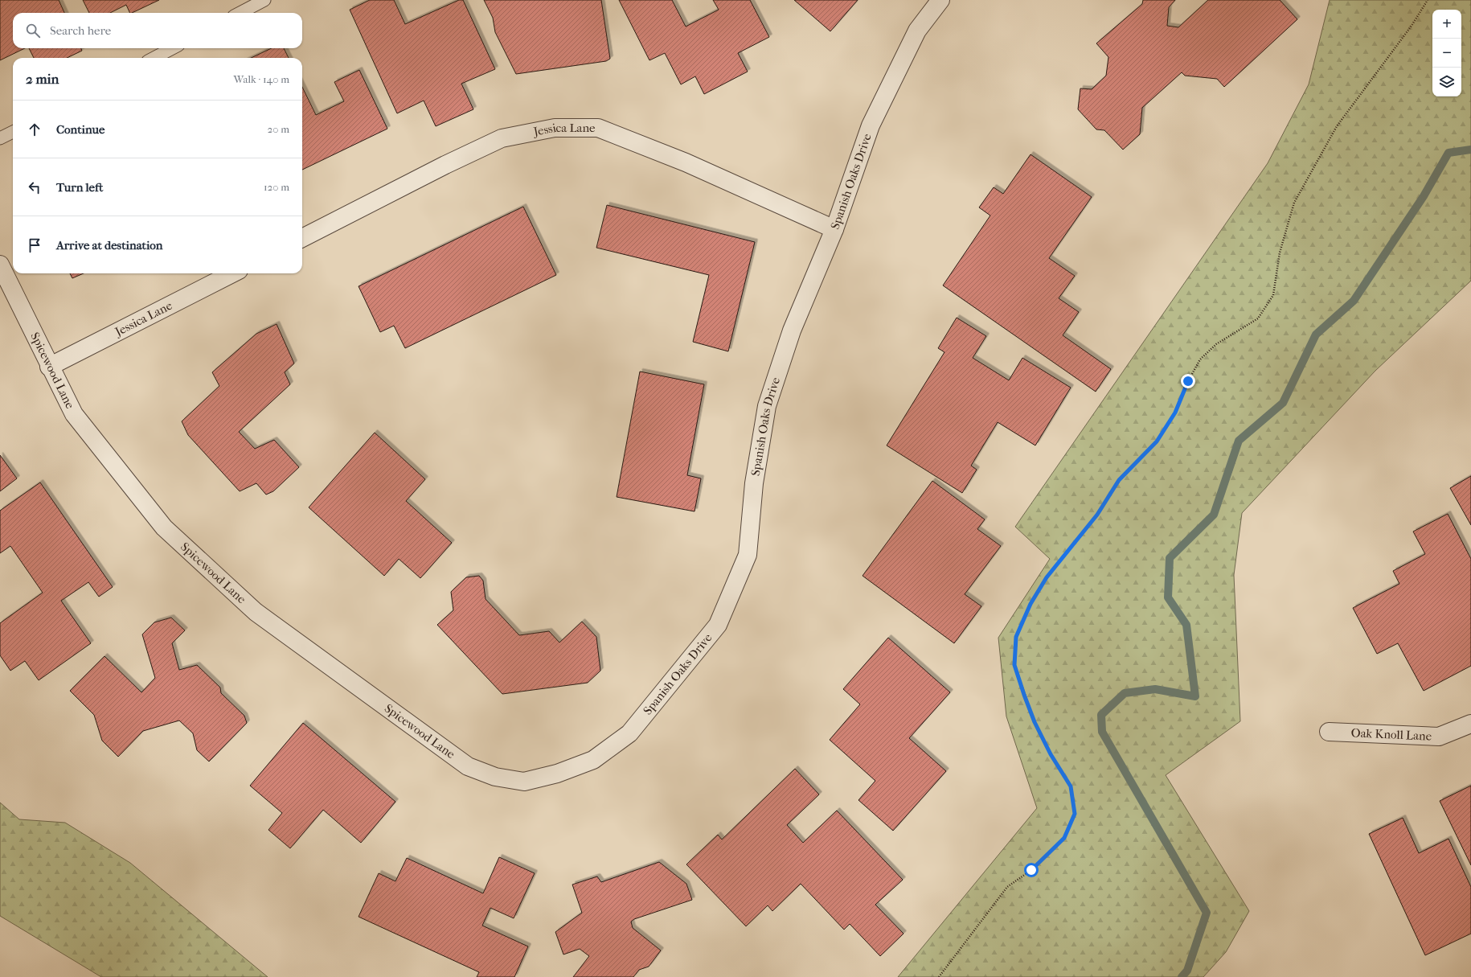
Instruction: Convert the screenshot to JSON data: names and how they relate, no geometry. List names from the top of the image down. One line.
{"streets":{"street":["Jessica Lane","Spanish Oaks Drive","Spicewood Lane","Oak Knoll Lane"]},"crossings":[["Jessica Lane","Spanish Oaks Drive"],["Jessica Lane","Spicewood Lane"],["Spanish Oaks Drive","Spicewood Lane"]],"page":{"map_buttons":["+","−"],"search":"Search here","heading":["2 min","Walk · 140 m"],"list":[["Continue","20 m"],["Turn left","120 m"],"Arrive at destination"]}}
